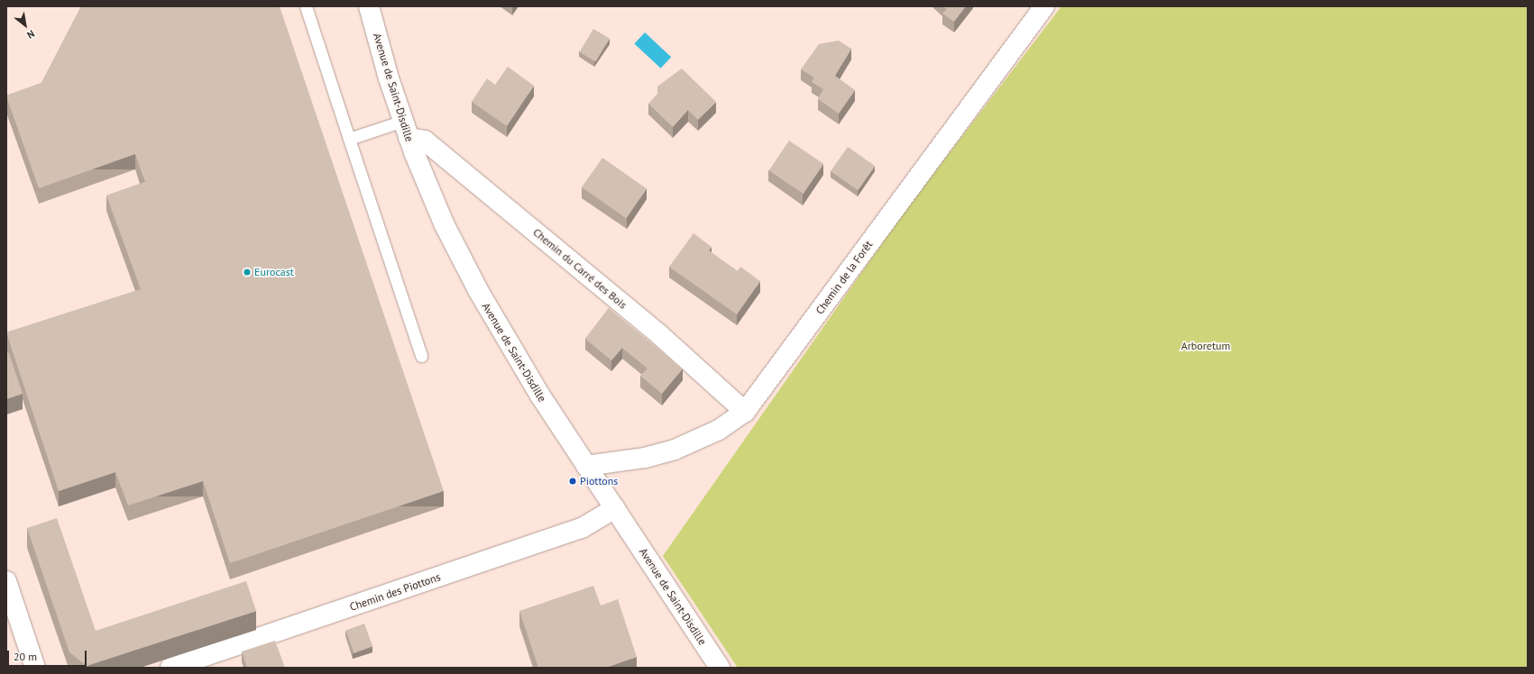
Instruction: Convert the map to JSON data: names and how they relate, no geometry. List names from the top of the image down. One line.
{"streets":{"street":["Avenue de Saint-Disdille","Chemin du Carré des Bois","Chemin de la Forêt","Chemin des Piottons"]},"crossings":[["Avenue de Saint-Disdille","Chemin du Carré des Bois"],["Avenue de Saint-Disdille","Chemin de la Forêt"],["Avenue de Saint-Disdille","Chemin des Piottons"],["Chemin du Carré des Bois","Chemin de la Forêt"]],"parks":["Arboretum"],"places":["Eurocast","Piottons"],"scale_bar":"20 m","north":"bottom right"}
